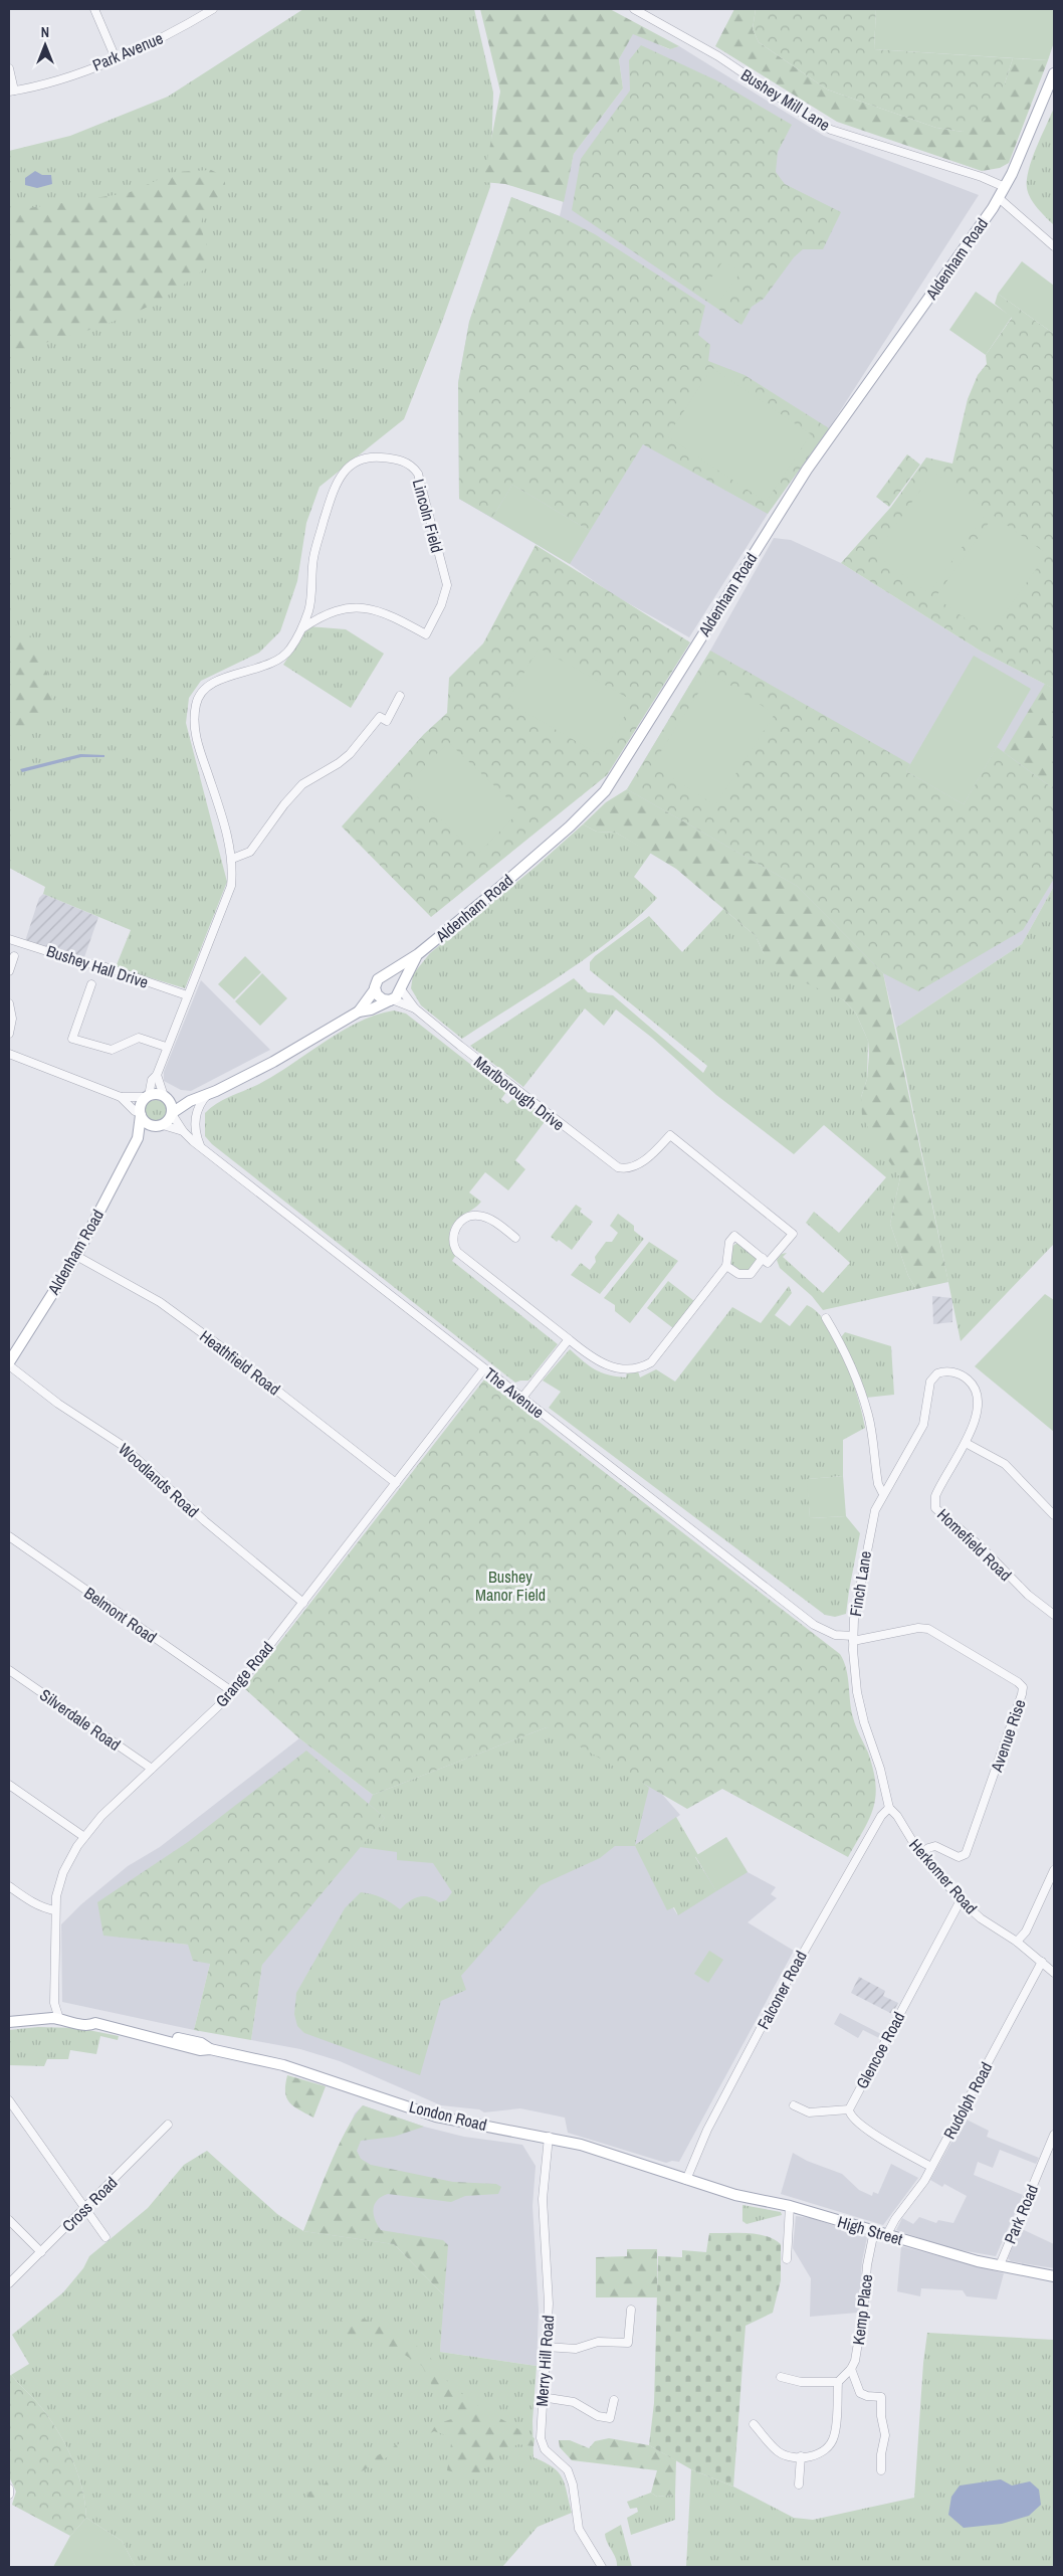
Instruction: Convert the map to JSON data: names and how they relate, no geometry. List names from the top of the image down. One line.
{"streets":{"main road":["Aldenham Road","London Road","High Street"],"street":["Park Avenue","Bushey Mill Lane","Lincoln Field","Bushey Hall Drive","Marlborough Drive","Heathfield Road","The Avenue","Woodlands Road","Homefield Road","Finch Lane","Belmont Road","Grange Road","Silverdale Road","Avenue Rise","Herkomer Road","Falconer Road","Glencoe Road","Rudolph Road","Cross Road","Park Road","Kemp Place","Merry Hill Road"]},"crossings":[["Bushey Mill Lane","Aldenham Road"],["Aldenham Road","Lincoln Field"],["Aldenham Road","Marlborough Drive"],["Aldenham Road","Heathfield Road"],["Aldenham Road","The Avenue"],["Aldenham Road","Woodlands Road"],["Lincoln Field","Bushey Hall Drive"],["Lincoln Field","The Avenue"],["Heathfield Road","Grange Road"],["The Avenue","Finch Lane"],["The Avenue","Grange Road"],["The Avenue","Avenue Rise"],["Woodlands Road","Grange Road"],["Homefield Road","Finch Lane"],["Finch Lane","Avenue Rise"],["Finch Lane","Herkomer Road"],["Finch Lane","Falconer Road"],["Belmont Road","Grange Road"],["Grange Road","Silverdale Road"],["Grange Road","London Road"],["Avenue Rise","Herkomer Road"],["Herkomer Road","Falconer Road"],["Herkomer Road","Glencoe Road"],["Herkomer Road","Rudolph Road"],["Falconer Road","London Road"],["Falconer Road","High Street"],["Rudolph Road","High Street"],["London Road","High Street"],["London Road","Merry Hill Road"],["Park Road","High Street"],["High Street","Kemp Place"]],"parks":["Bushey Manor Field"],"north":"top"}
